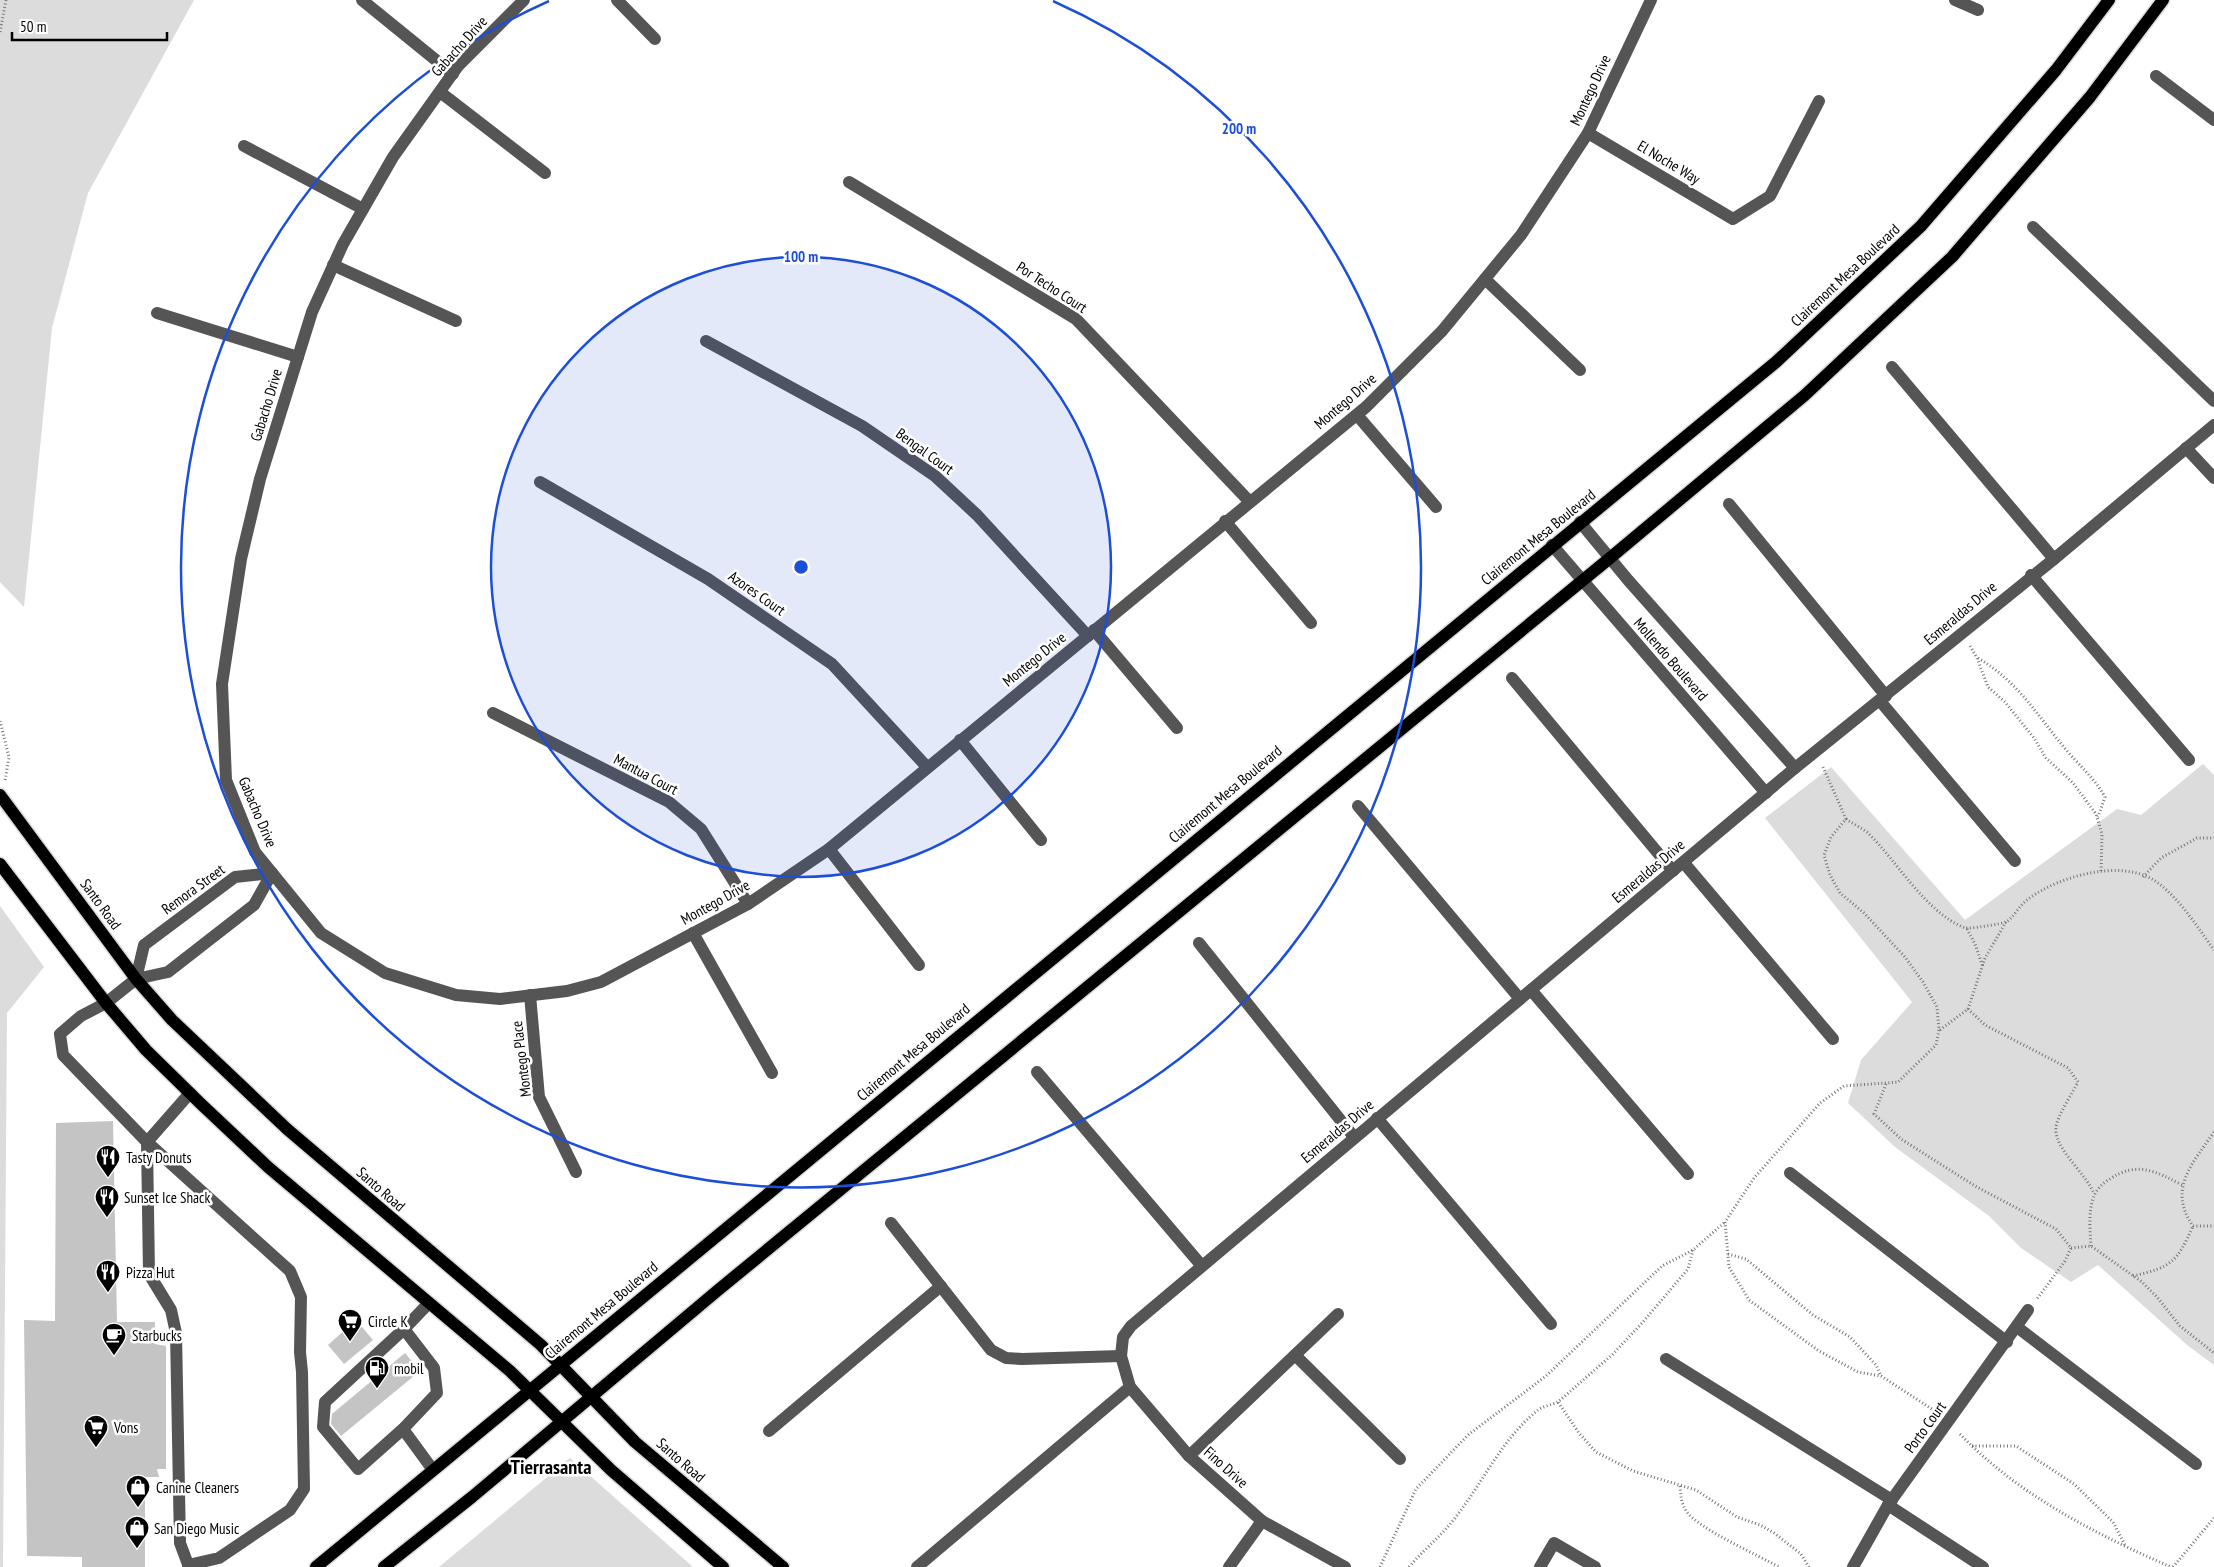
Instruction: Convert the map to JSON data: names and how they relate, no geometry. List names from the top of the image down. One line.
{"streets":{"main road":["Clairemont Mesa Boulevard","Santo Road"],"street":["Gabacho Drive","Montego Drive","El Noche Way","Por Techo Court","Bengal Court","Azores Court","Esmeraldas Drive","Mollendo Boulevard","Mantua Court","Remora Street","Montego Place","Porto Court","Fino Drive"]},"crossings":[["Gabacho Drive","Montego Drive"],["Gabacho Drive","Remora Street"],["Montego Drive","El Noche Way"],["Montego Drive","Por Techo Court"],["Montego Drive","Bengal Court"],["Montego Drive","Azores Court"],["Montego Drive","Mantua Court"],["Montego Drive","Remora Street"],["Montego Drive","Montego Place"],["Clairemont Mesa Boulevard","Mollendo Boulevard"],["Clairemont Mesa Boulevard","Santo Road"],["Esmeraldas Drive","Mollendo Boulevard"],["Esmeraldas Drive","Fino Drive"],["Remora Street","Santo Road"]],"districts":["Tierrasanta"],"places":{"restaurant":["Tasty Donuts","Sunset Ice Shack","Pizza Hut"],"supermarket":["Circle K","Vons"],"cafe":["Starbucks"],"fuel station":["mobil"],"shop":["Canine Cleaners","San Diego Music"]},"scale_bar":"50 m","rings":["200 m","100 m"]}
